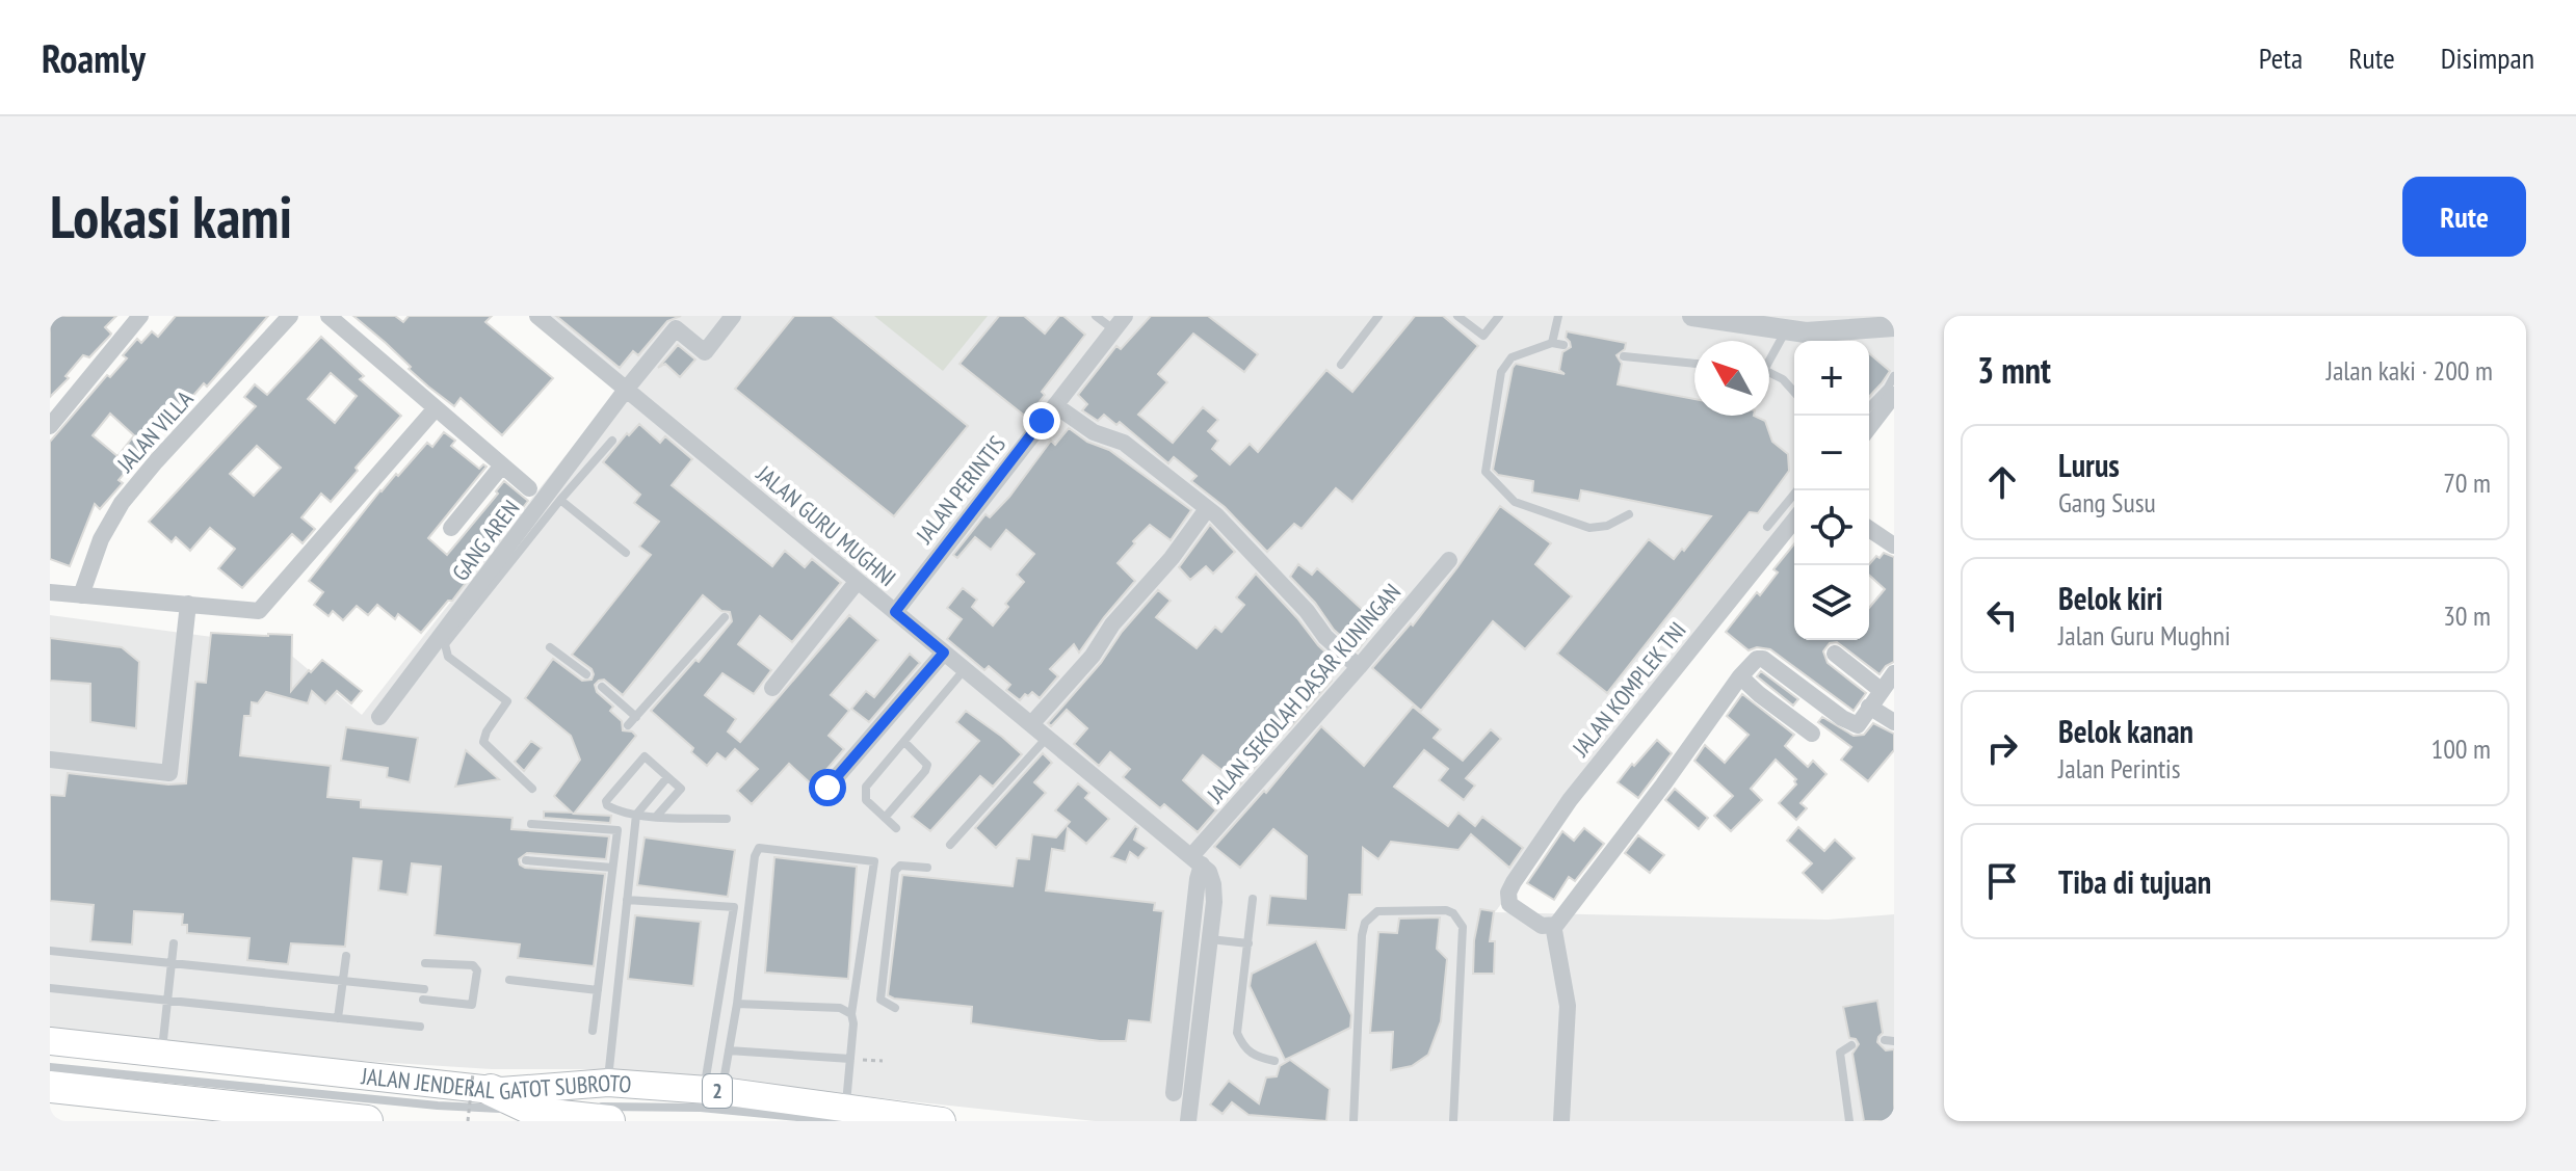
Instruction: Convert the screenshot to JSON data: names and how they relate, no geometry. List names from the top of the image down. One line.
{"streets":{"highway":["JALAN JENDERAL GATOT SUBROTO","2"],"street":["JALAN VILLA","JALAN PERINTIS","JALAN GURU MUGHNI","GANG AREN","JALAN KOMPLEK TNI","JALAN SEKOLAH DASAR KUNINGAN"]},"crossings":[["JALAN PERINTIS","JALAN GURU MUGHNI"],["JALAN GURU MUGHNI","GANG AREN"],["JALAN GURU MUGHNI","JALAN SEKOLAH DASAR KUNINGAN"]],"north":"top left","page":{"header":"Roamly","nav":["Peta","Rute","Disimpan"],"buttons":"Rute","title":"Lokasi kami","heading":["3 mnt","Jalan kaki · 200 m"],"map_buttons":["+","−"],"list":[["Lurus","Gang Susu","70 m"],["Belok kiri","Jalan Guru Mughni","30 m"],["Belok kanan","Jalan Perintis","100 m"],"Tiba di tujuan"]}}
